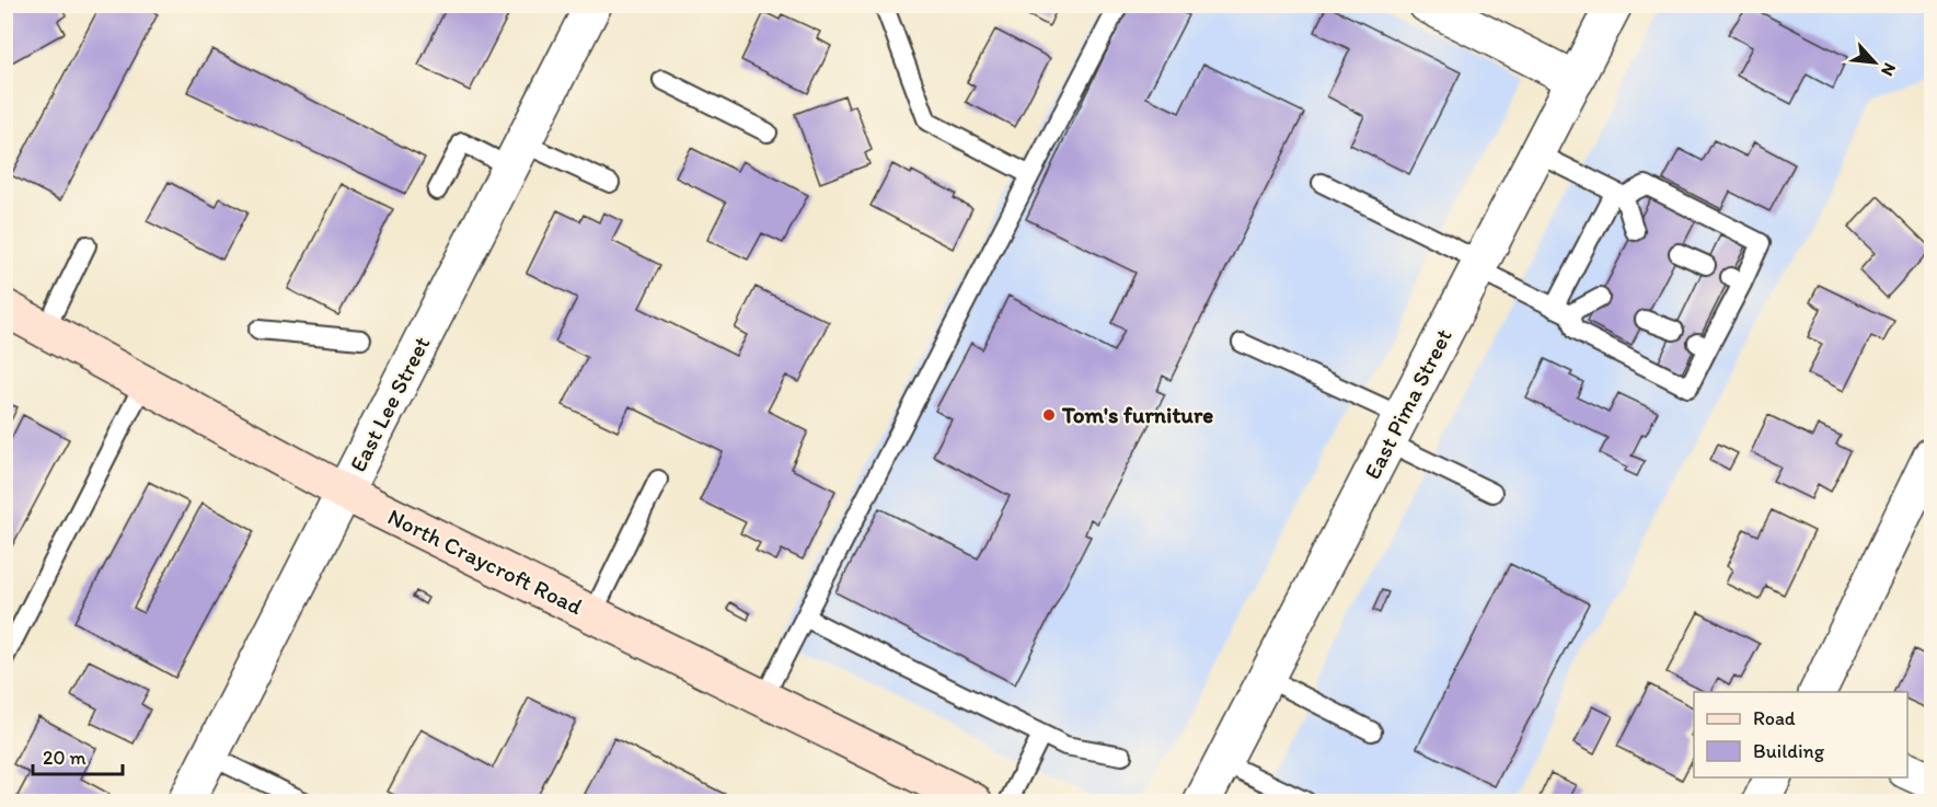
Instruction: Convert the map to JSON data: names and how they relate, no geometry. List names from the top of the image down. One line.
{"streets":{"main road":["North Craycroft Road"],"street":["East Lee Street","East Pima Street"]},"crossings":[["East Lee Street","North Craycroft Road"]],"places":["Tom's furniture"],"legend":["Road","Building"],"scale_bar":"20 m","north":"bottom right"}
